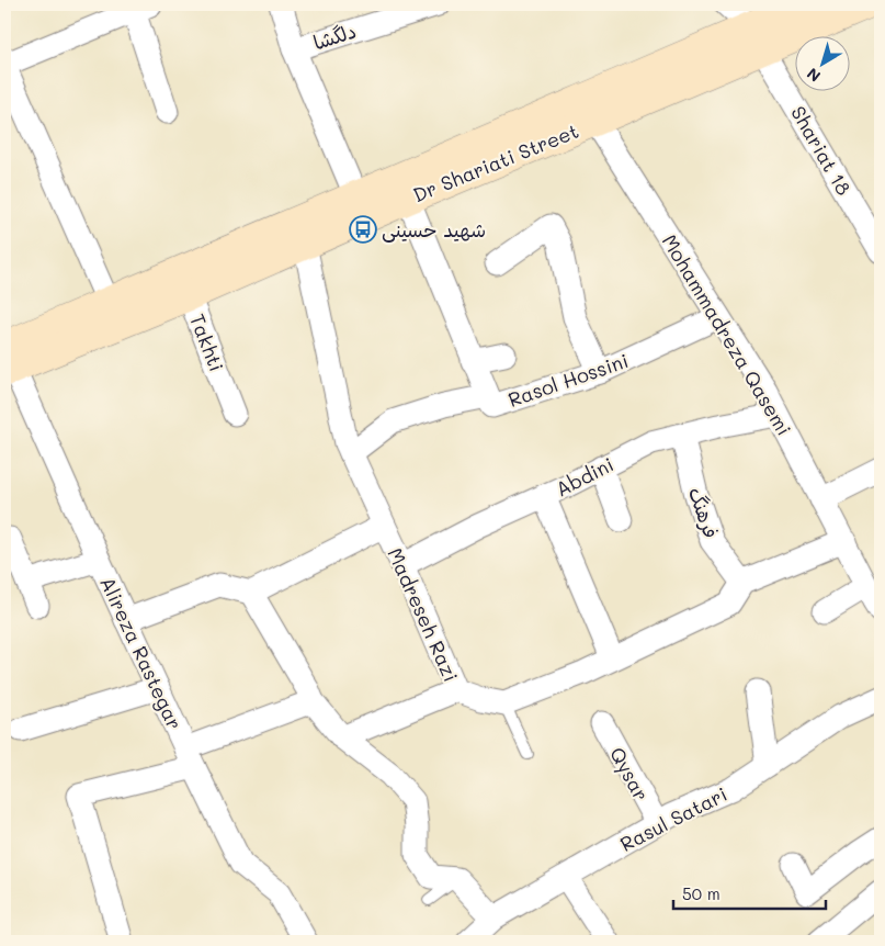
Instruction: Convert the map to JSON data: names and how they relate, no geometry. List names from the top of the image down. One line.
{"streets":{"main road":["Dr Shariati Street"],"street":["دلگشا","Shariat 18","Mohammadreza Qasemi","Takhti","Rasol Hossini","Abdini","فرهنگ","Madreseh Razi","Alireza Rastegar","Qysar","Rasul Satari"]},"crossings":[["Shariat 18","Dr Shariati Street"],["Dr Shariati Street","Mohammadreza Qasemi"],["Dr Shariati Street","Takhti"],["Dr Shariati Street","Rasol Hossini"],["Dr Shariati Street","Madreseh Razi"],["Dr Shariati Street","Alireza Rastegar"],["Mohammadreza Qasemi","Rasol Hossini"],["Mohammadreza Qasemi","Abdini"],["Abdini","فرهنگ"],["Abdini","Madreseh Razi"],["Qysar","Rasul Satari"]],"places":{"bus stop":["شهید حسینی"]},"scale_bar":"50 m","north":"bottom left"}
